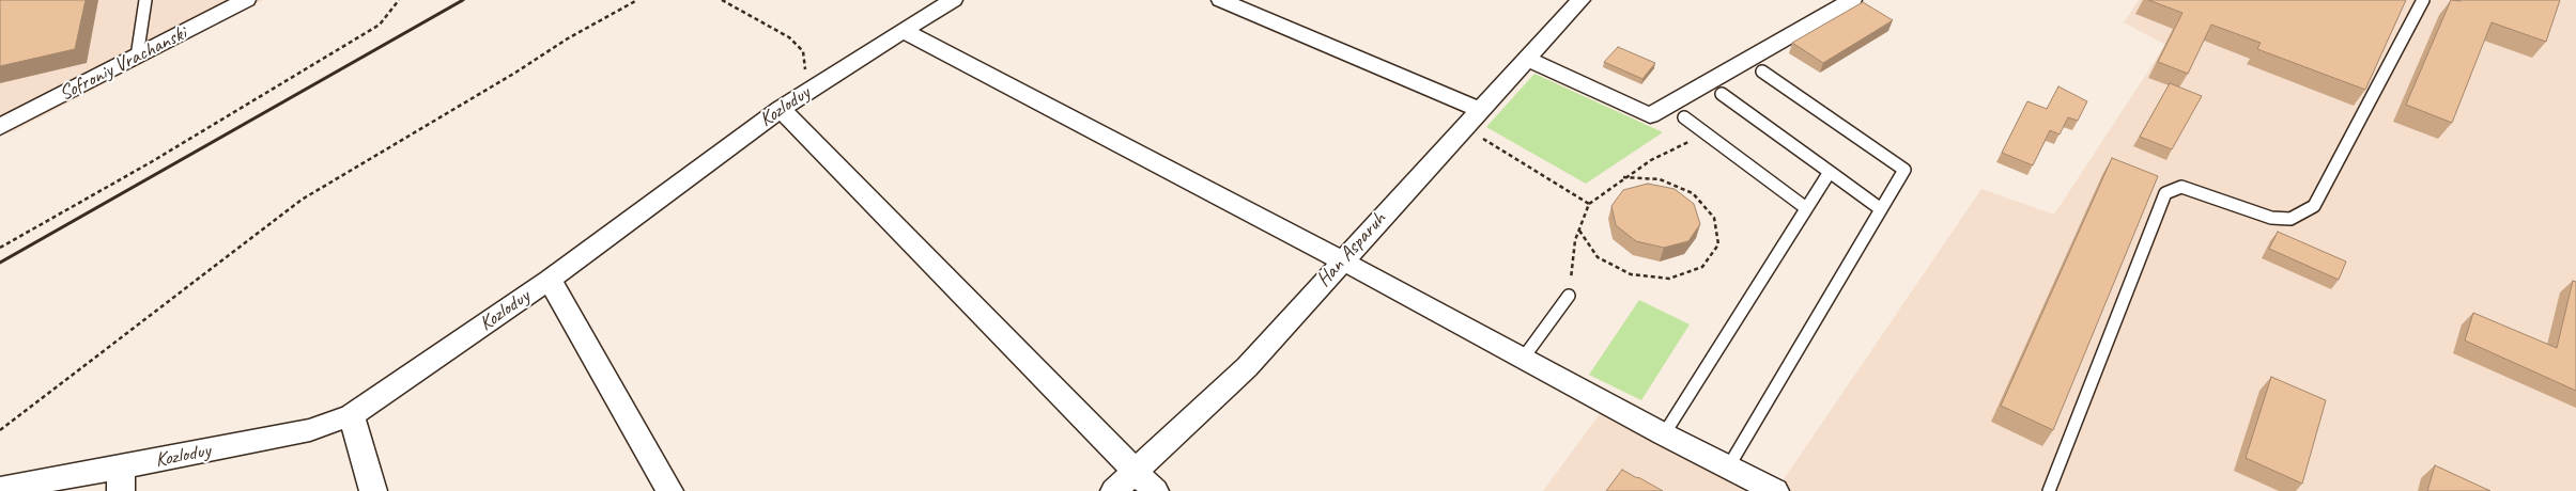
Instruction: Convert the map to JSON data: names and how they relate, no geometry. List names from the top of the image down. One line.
{"streets":{"street":["Sofroniy Vrachanski","Kozloduy","Han Asparuh"]}}
